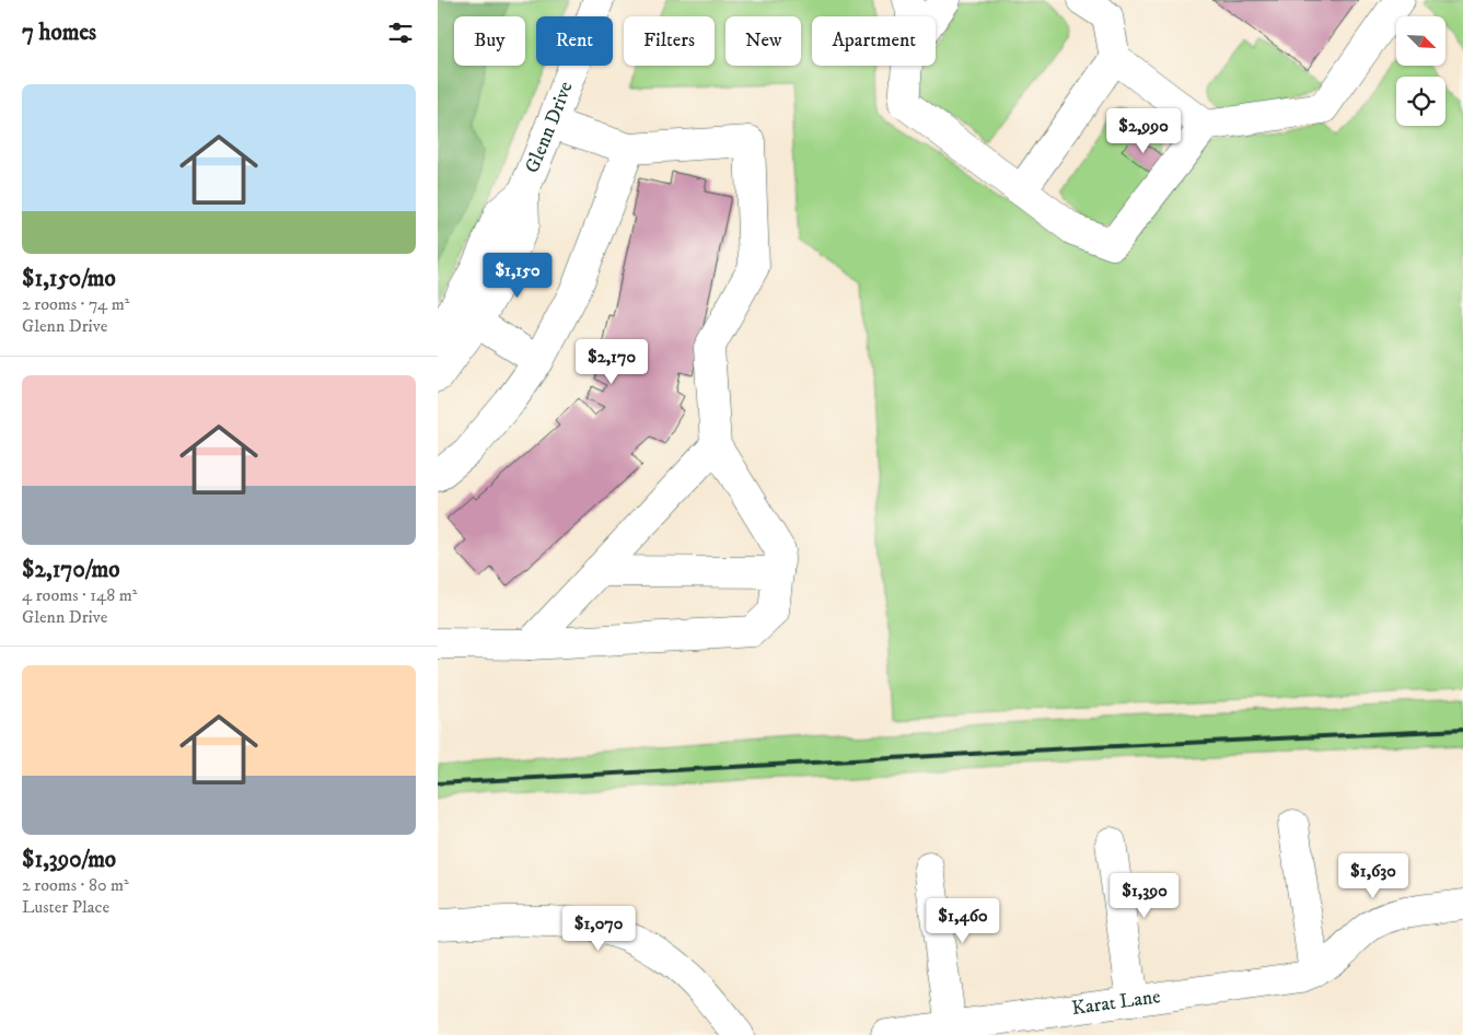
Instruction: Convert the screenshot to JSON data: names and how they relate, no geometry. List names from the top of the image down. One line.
{"streets":{"street":["Glenn Drive","Karat Lane"]},"north":"bottom right","page":{"heading":"7 homes","chip":["Buy","Rent","Filters","New","Apartment"],"list":[{"name":"$1,150/mo","note":"2 rooms · 74 m² · Glenn Drive"},{"name":"$2,170/mo","note":"4 rooms · 148 m² · Glenn Drive"},{"name":"$1,390/mo","note":"2 rooms · 80 m² · Luster Place"}],"price":["$2,990","$1,150","$2,170","$1,630","$1,390","$1,460","$1,070"]}}
